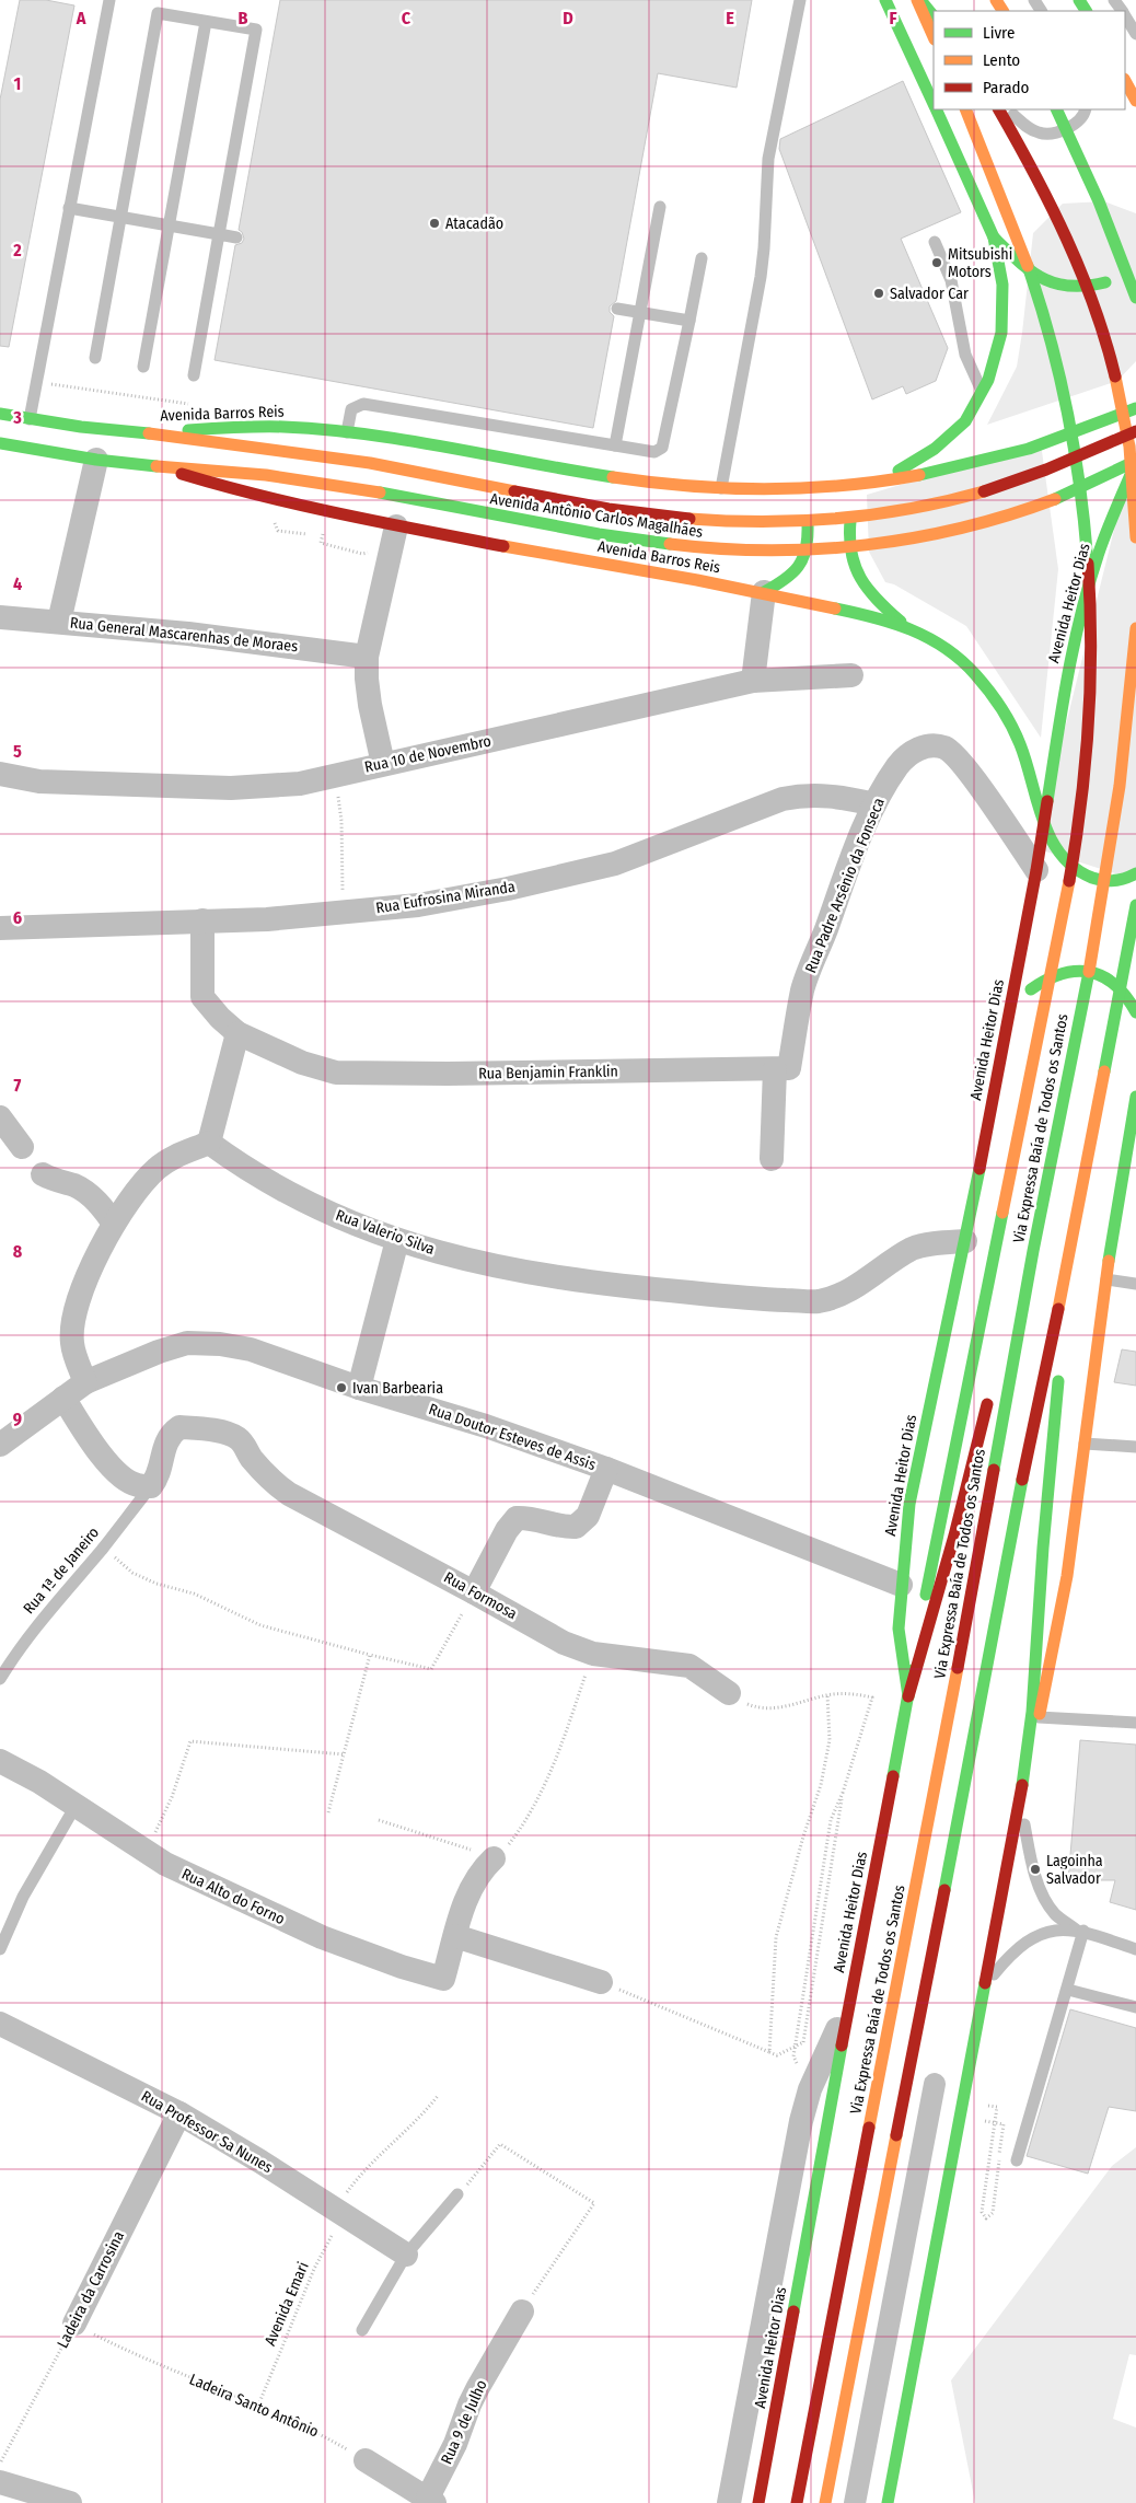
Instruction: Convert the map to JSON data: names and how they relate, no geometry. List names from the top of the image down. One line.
{"streets":{"main road":["Avenida Barros Reis","Avenida Antônio Carlos Magalhães","Avenida Heitor Dias","Via Expressa Baía de Todos os Santos"],"street":["Rua General Mascarenhas de Moraes","Rua 10 de Novembro","Rua Padre Arsênio da Fonseca","Rua Eufrosina Miranda","Rua Benjamin Franklin","Rua Valerio Silva","Rua Doutor Esteves de Assis","Rua Formosa","Rua Alto do Forno","Rua Professor Sa Nunes","Ladeira da Carrosina","Rua 9 de Julho"],"lane":["Rua 1ª de Janeiro"],"path":["Avenida Emari","Ladeira Santo Antônio"]},"crossings":[["Avenida Barros Reis","Avenida Antônio Carlos Magalhães"],["Avenida Barros Reis","Avenida Heitor Dias"],["Avenida Antônio Carlos Magalhães","Avenida Heitor Dias"],["Avenida Heitor Dias","Rua Padre Arsênio da Fonseca"],["Avenida Heitor Dias","Rua Valerio Silva"],["Avenida Heitor Dias","Rua Doutor Esteves de Assis"],["Rua Padre Arsênio da Fonseca","Rua Eufrosina Miranda"],["Rua Padre Arsênio da Fonseca","Rua Benjamin Franklin"],["Rua Eufrosina Miranda","Rua Benjamin Franklin"],["Rua 1ª de Janeiro","Rua Formosa"],["Rua Professor Sa Nunes","Ladeira da Carrosina"],["Rua Professor Sa Nunes","Avenida Emari"],["Ladeira da Carrosina","Ladeira Santo Antônio"],["Avenida Emari","Ladeira Santo Antônio"]],"places":["Atacadão","Mitsubishi Motors","Salvador Car","Ivan Barbearia","Lagoinha Salvador"],"legend":["Livre","Lento","Parado"],"grid":{"columns":["A","B","C","D","E","F"],"rows":["1","2","3","4","5","6","7","8","9"]}}
